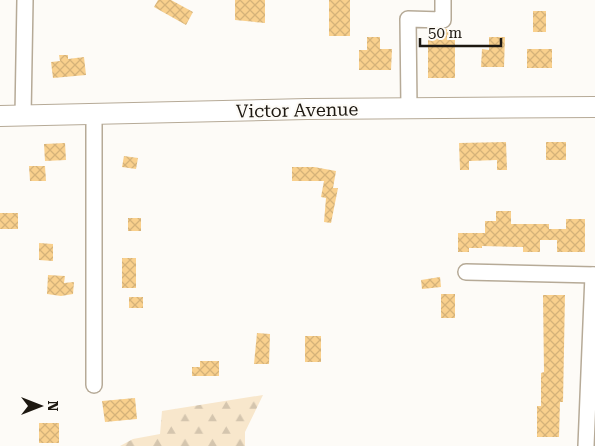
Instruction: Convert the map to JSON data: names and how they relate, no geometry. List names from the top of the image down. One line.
{"streets":{"main road":["Victor Avenue"]},"scale_bar":"50 m","north":"right"}
